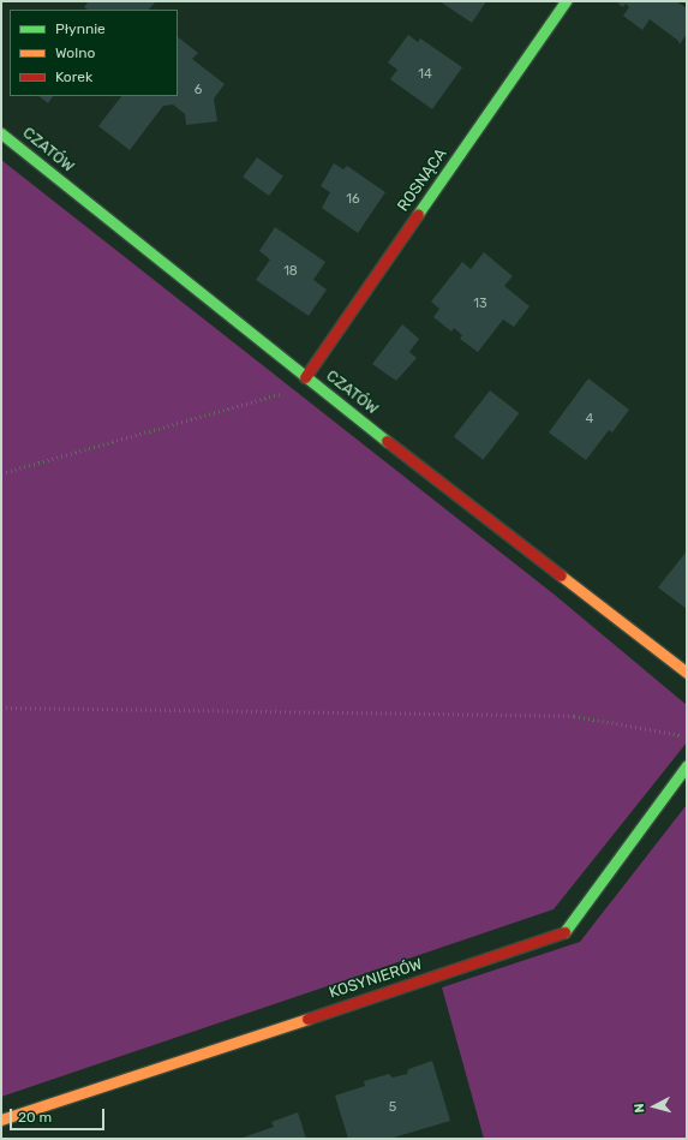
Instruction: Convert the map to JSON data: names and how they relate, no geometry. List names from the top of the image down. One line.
{"streets":{"street":["CZATÓW","ROSNĄCA","KOSYNIERÓW"]},"crossings":[["CZATÓW","ROSNĄCA"]],"house_numbers":["14","6","16","18","13","4","5"],"legend":["Płynnie","Wolno","Korek"],"scale_bar":"20 m","north":"left"}
